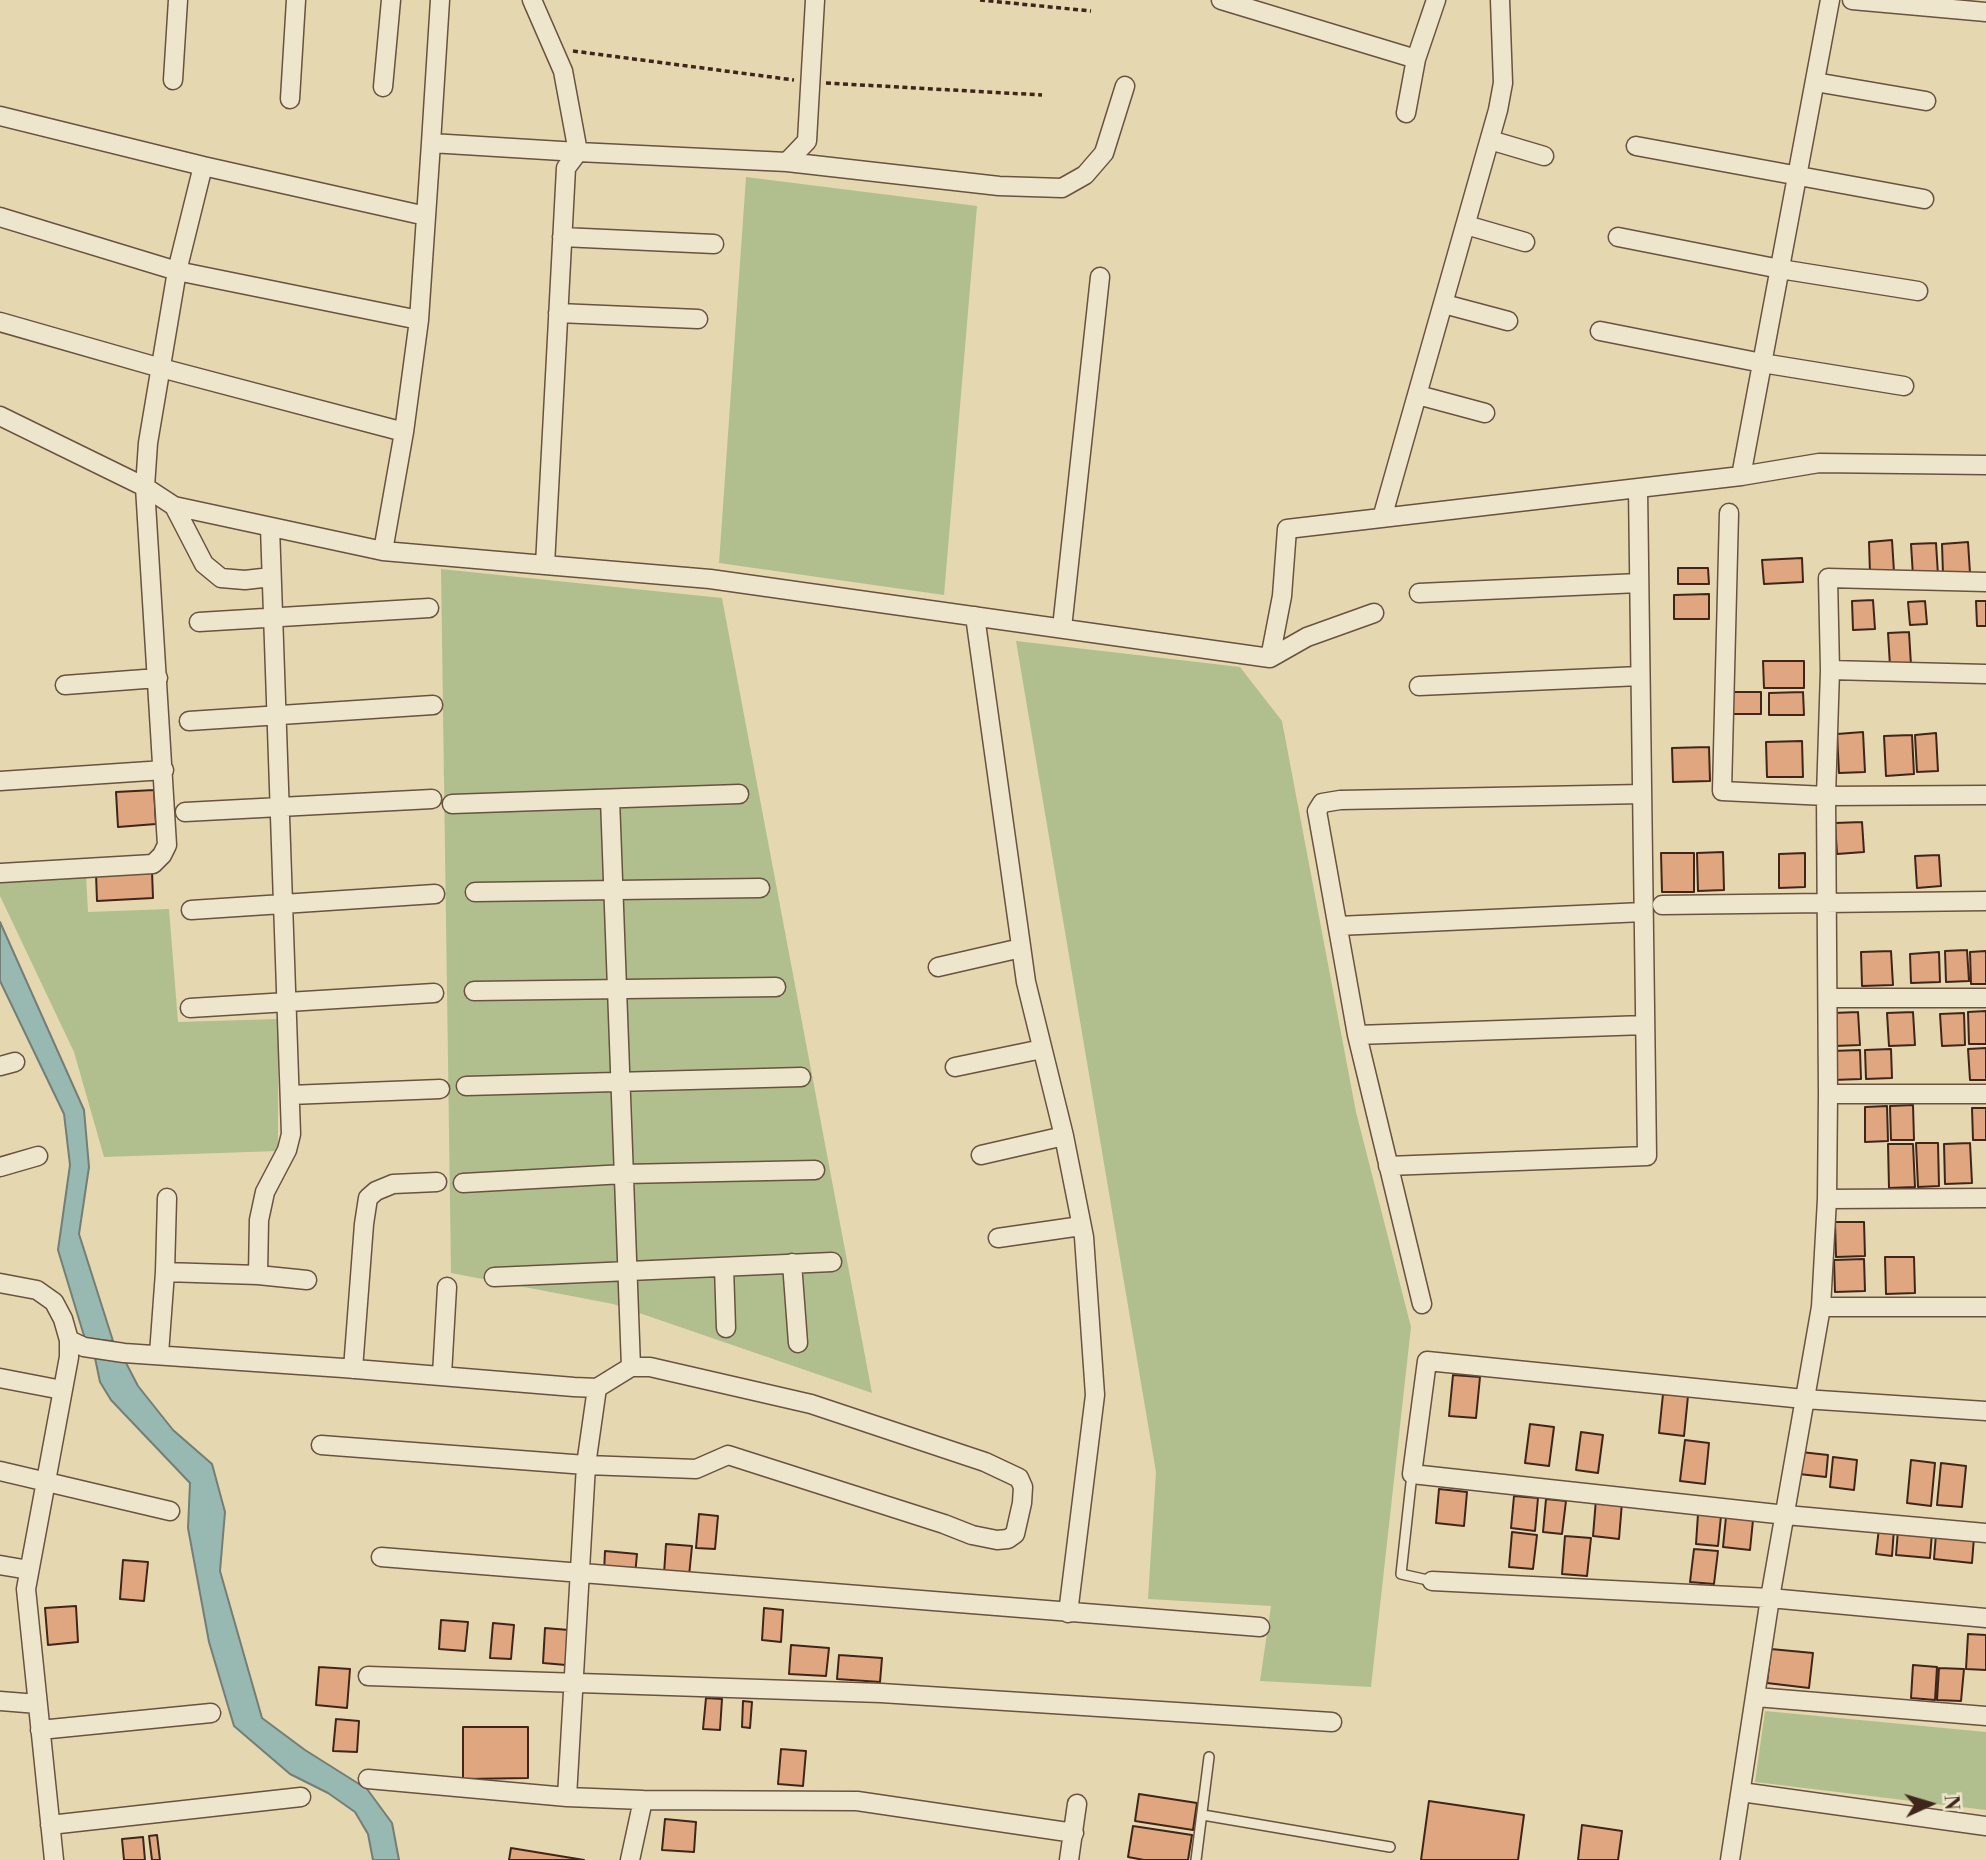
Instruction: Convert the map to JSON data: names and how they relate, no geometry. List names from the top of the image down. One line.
{"north":"right"}
